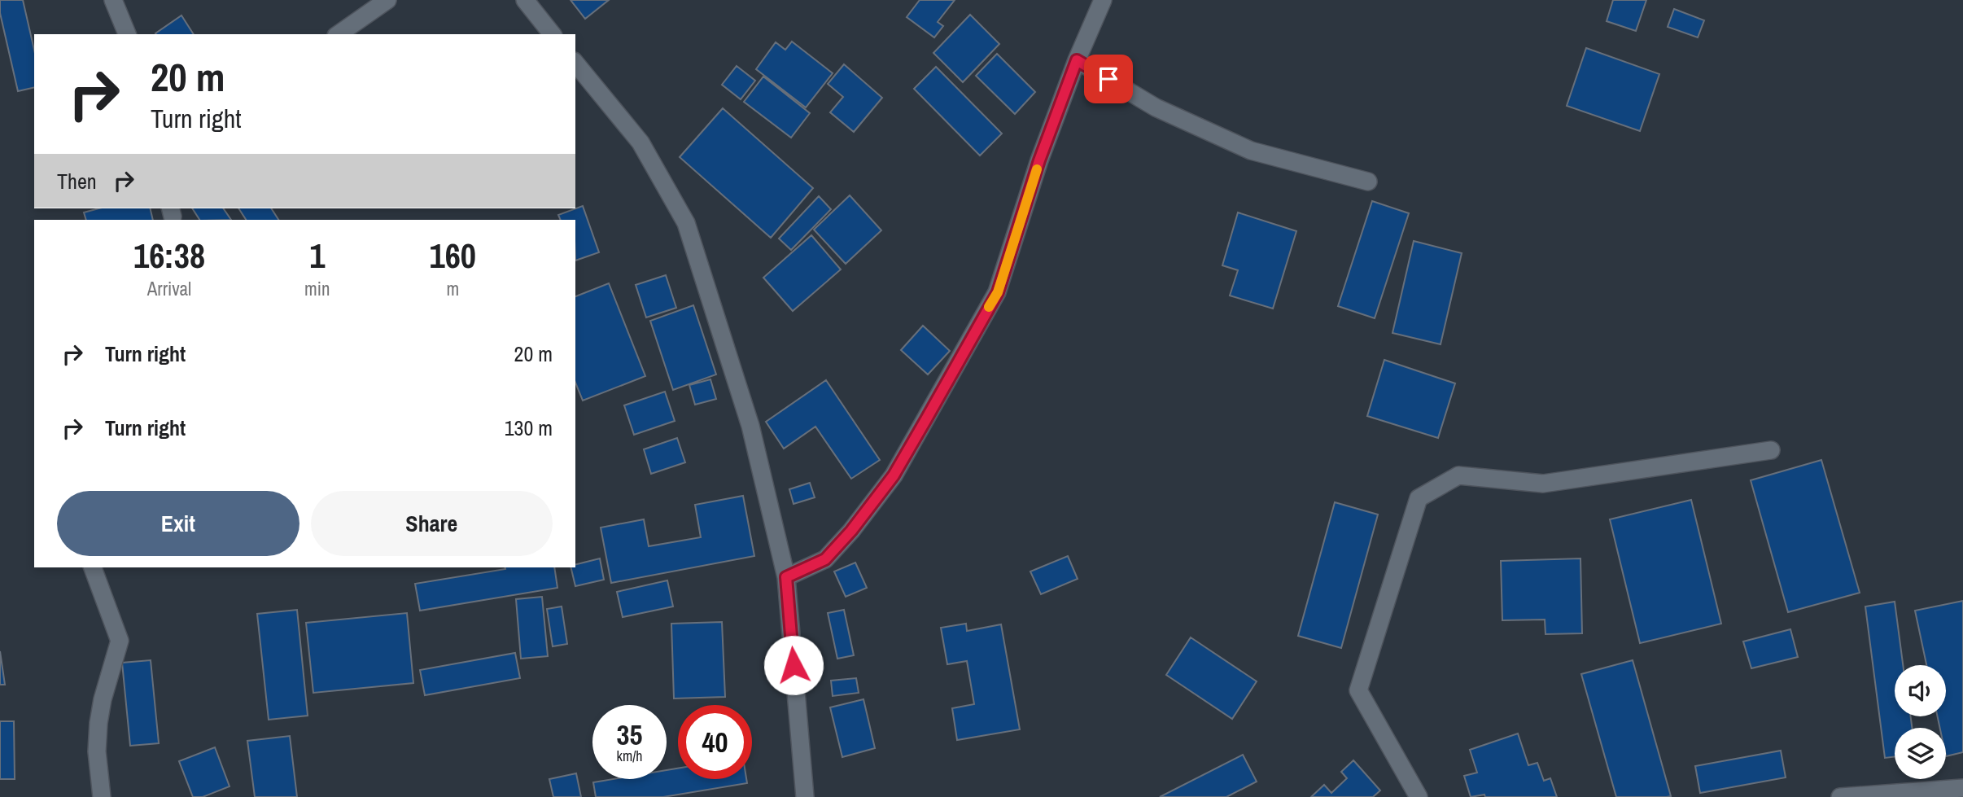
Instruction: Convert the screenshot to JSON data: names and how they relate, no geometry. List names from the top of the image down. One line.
{"page":{"turn":["20 m","Turn right"],"then":"Then","eta":["16:38","Arrival","1","min","160","m"],"list":[{"name":"Turn right","value":"20 m"},{"name":"Turn right","value":"130 m"}],"buttons":["Exit","Share"],"speed":"35 km/h","limit":"40"}}
